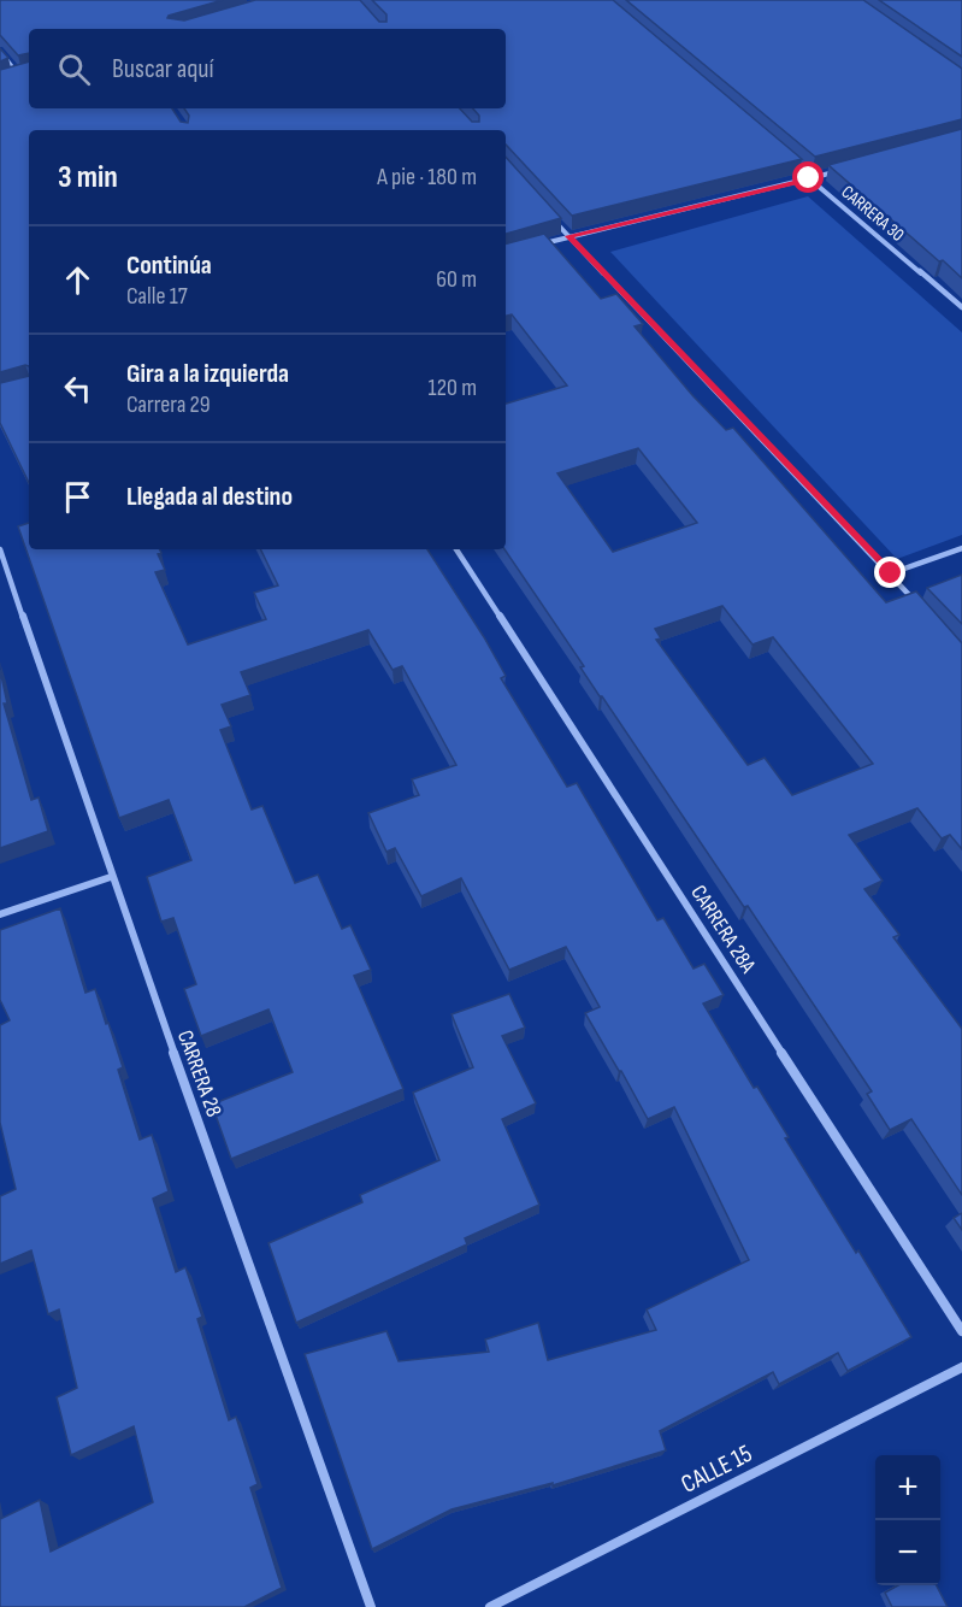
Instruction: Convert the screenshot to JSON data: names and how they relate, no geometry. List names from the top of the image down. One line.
{"streets":{"street":["CARRERA 30","CARRERA 28A","CARRERA 28","CALLE 15"]},"page":{"search":"Buscar aquí","heading":["3 min","A pie · 180 m"],"list":[["Continúa","Calle 17","60 m"],["Gira a la izquierda","Carrera 29","120 m"],"Llegada al destino"],"map_buttons":["+","−"]}}
